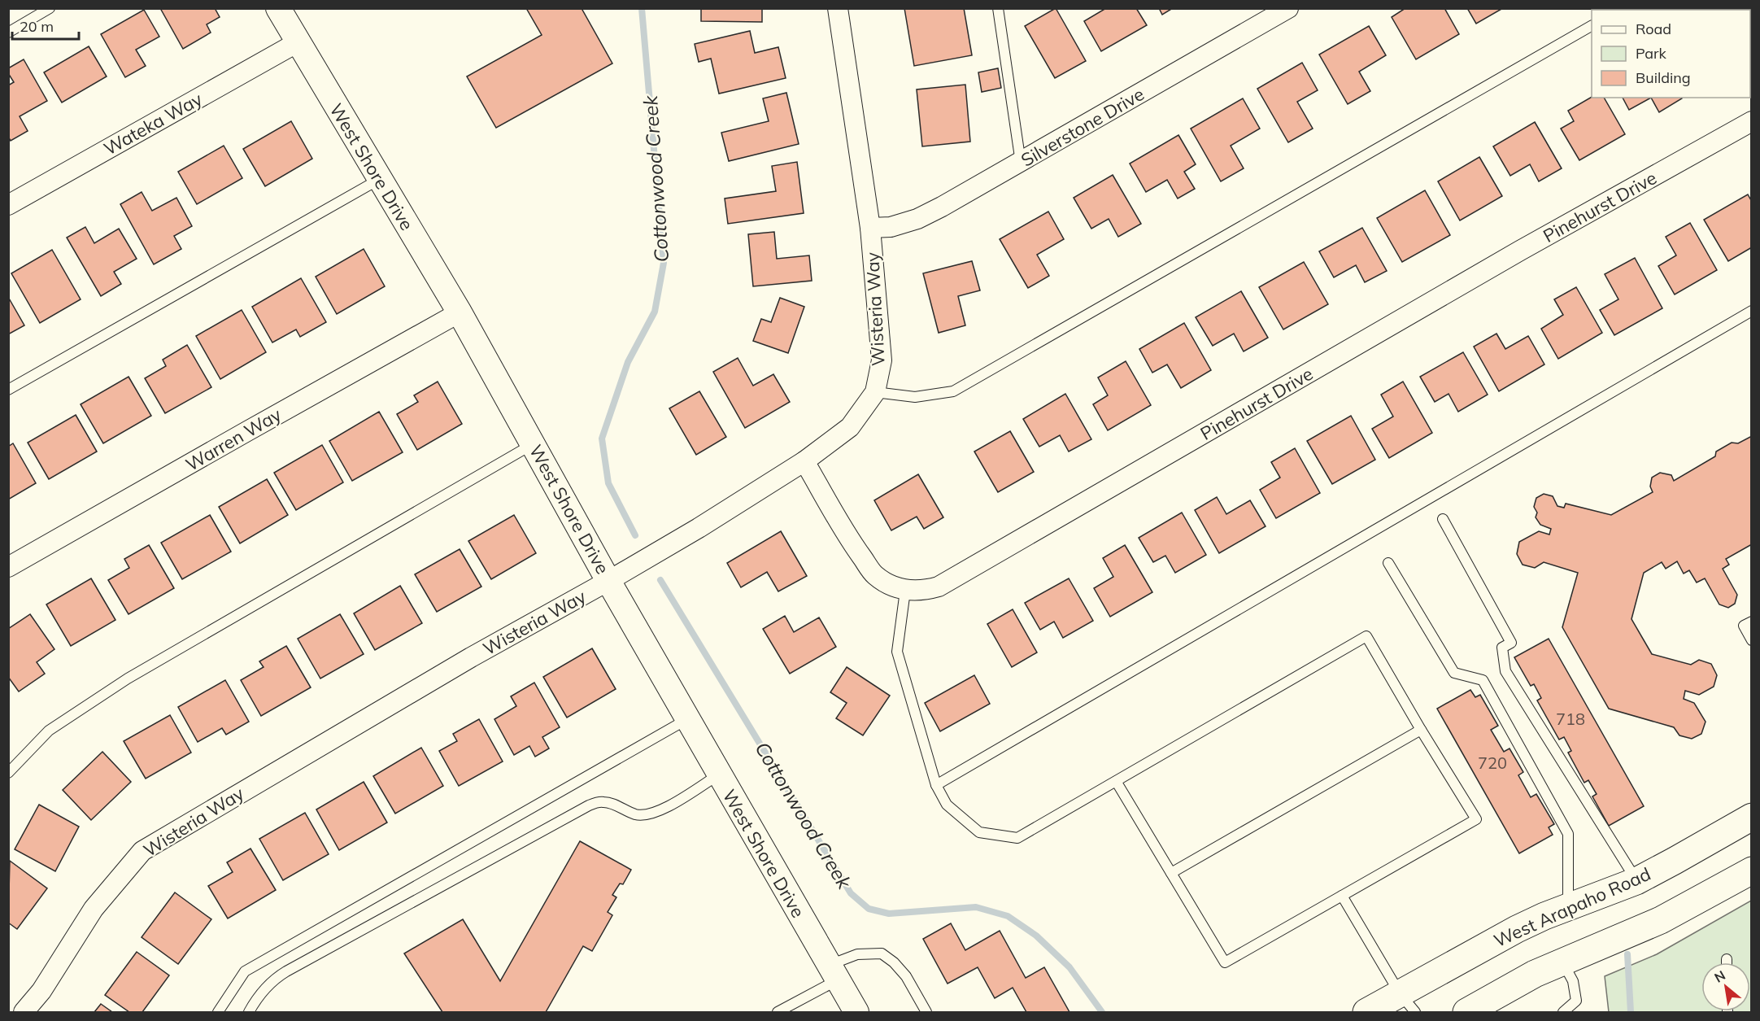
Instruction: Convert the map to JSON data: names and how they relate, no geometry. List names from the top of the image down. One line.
{"streets":{"main road":["West Arapaho Road"],"street":["Wateka Way","Silverstone Drive","West Shore Drive","Pinehurst Drive","Wisteria Way","Warren Way"]},"crossings":[["Wateka Way","West Shore Drive"],["Silverstone Drive","Wisteria Way"],["West Shore Drive","Wisteria Way"],["West Shore Drive","Warren Way"],["Pinehurst Drive","Wisteria Way"]],"water":["Cottonwood Creek"],"house_numbers":["718","720"],"legend":["Road","Park","Building"],"scale_bar":"20 m","north":"top left"}
